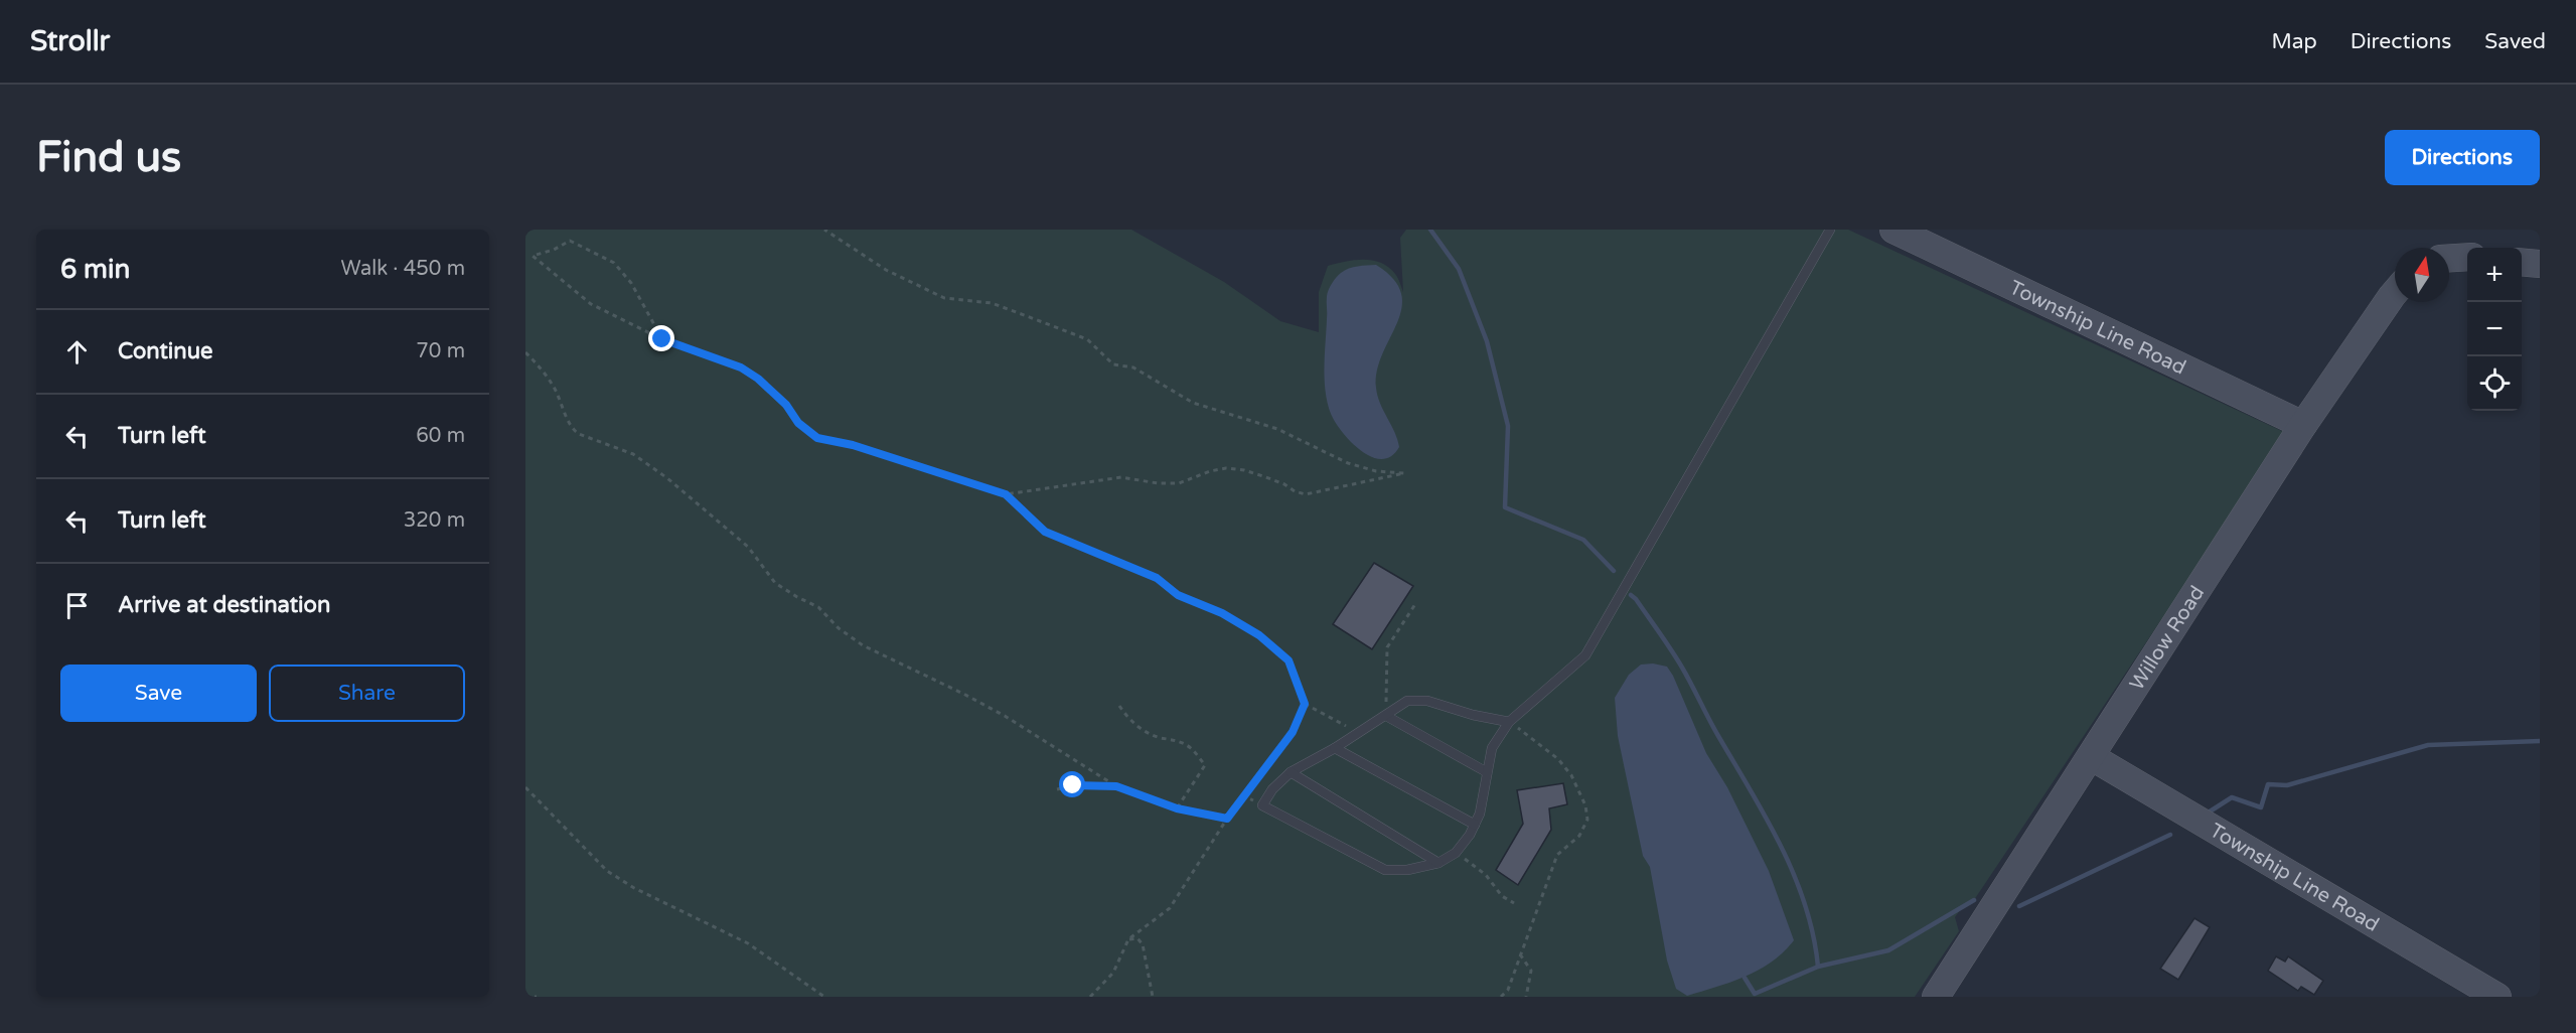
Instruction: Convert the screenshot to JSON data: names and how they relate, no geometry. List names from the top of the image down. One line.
{"streets":{"street":["Township Line Road","Willow Road"]},"crossings":[["Township Line Road","Willow Road"]],"north":"top","page":{"header":"Strollr","nav":["Map","Directions","Saved"],"buttons":["Directions",["Save","Share"]],"title":"Find us","heading":["6 min","Walk · 450 m"],"map_buttons":["+","−"],"list":[["Continue","70 m"],["Turn left","60 m"],["Turn left","320 m"],"Arrive at destination"]}}
